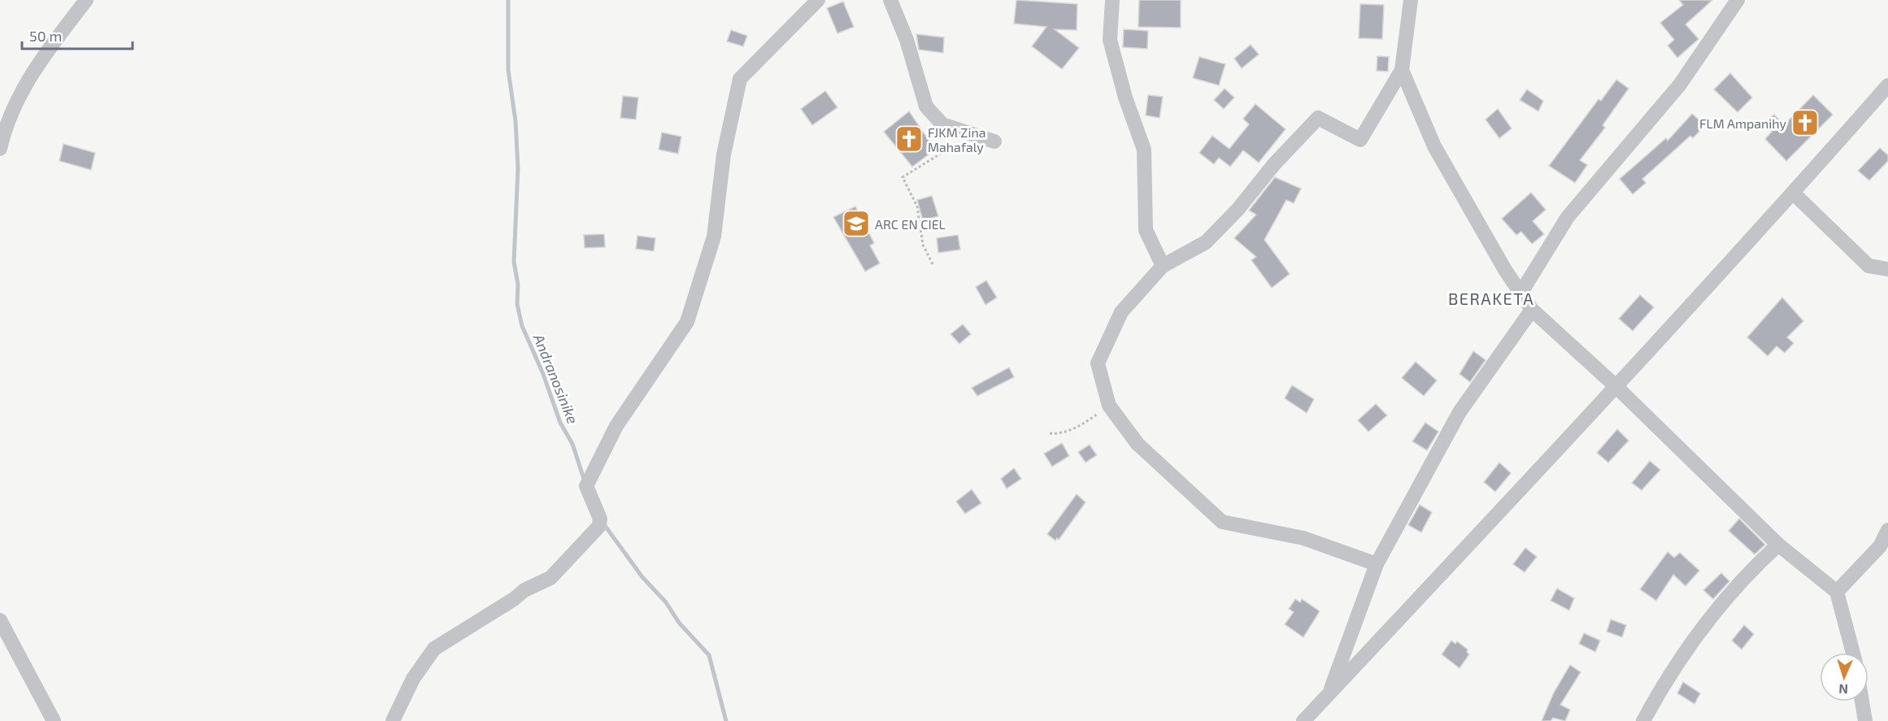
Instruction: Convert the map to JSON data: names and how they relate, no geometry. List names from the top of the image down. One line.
{"districts":["BERAKETA"],"water":["Andranosinike"],"places":{"church":["FLM Ampanihy","FJKM Zina Mahafaly"],"school or university":["ARC EN CIEL"]},"scale_bar":"50 m","north":"bottom"}
